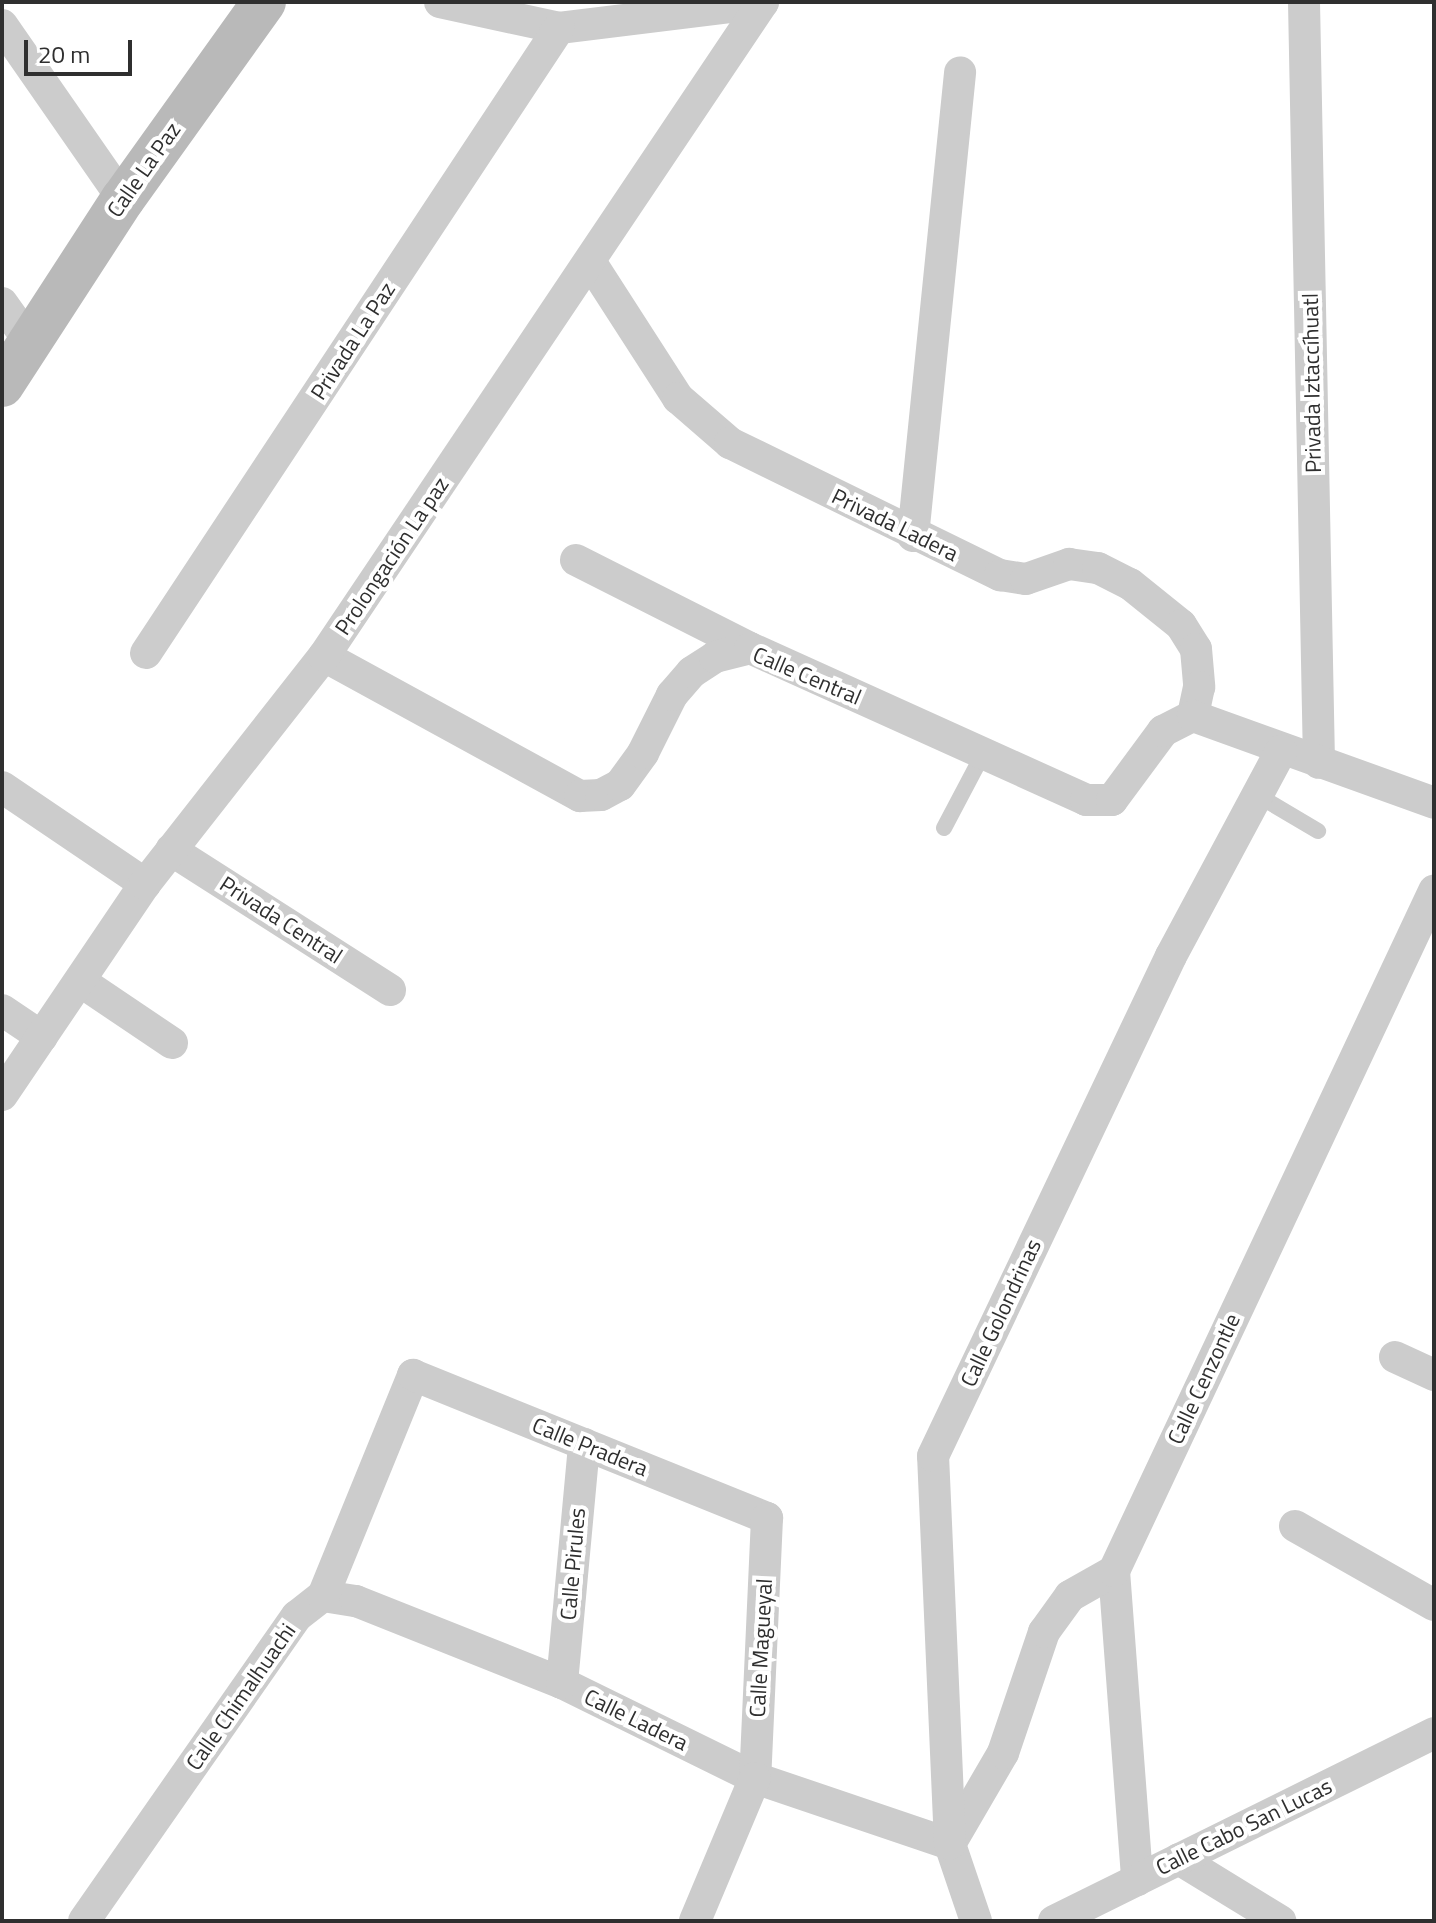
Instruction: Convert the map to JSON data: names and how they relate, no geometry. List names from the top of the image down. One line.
{"streets":{"main road":["Calle La Paz"],"street":["Privada La Paz","Privada Iztaccíhuatl","Privada Ladera","Prolongación La paz","Calle Central","Privada Central","Calle Golondrinas","Calle Cenzontle","Calle Pradera","Calle Pirules","Calle Magueyal","Calle Chimalhuachi","Calle Ladera","Calle Cabo San Lucas"]},"crossings":[["Privada Ladera","Prolongación La paz"],["Privada Ladera","Calle Central"],["Prolongación La paz","Calle Central"],["Prolongación La paz","Privada Central"],["Calle Golondrinas","Calle Ladera"],["Calle Pradera","Calle Pirules"],["Calle Pradera","Calle Magueyal"],["Calle Pradera","Calle Chimalhuachi"],["Calle Pirules","Calle Ladera"],["Calle Magueyal","Calle Ladera"],["Calle Chimalhuachi","Calle Ladera"]],"scale_bar":"20 m"}
